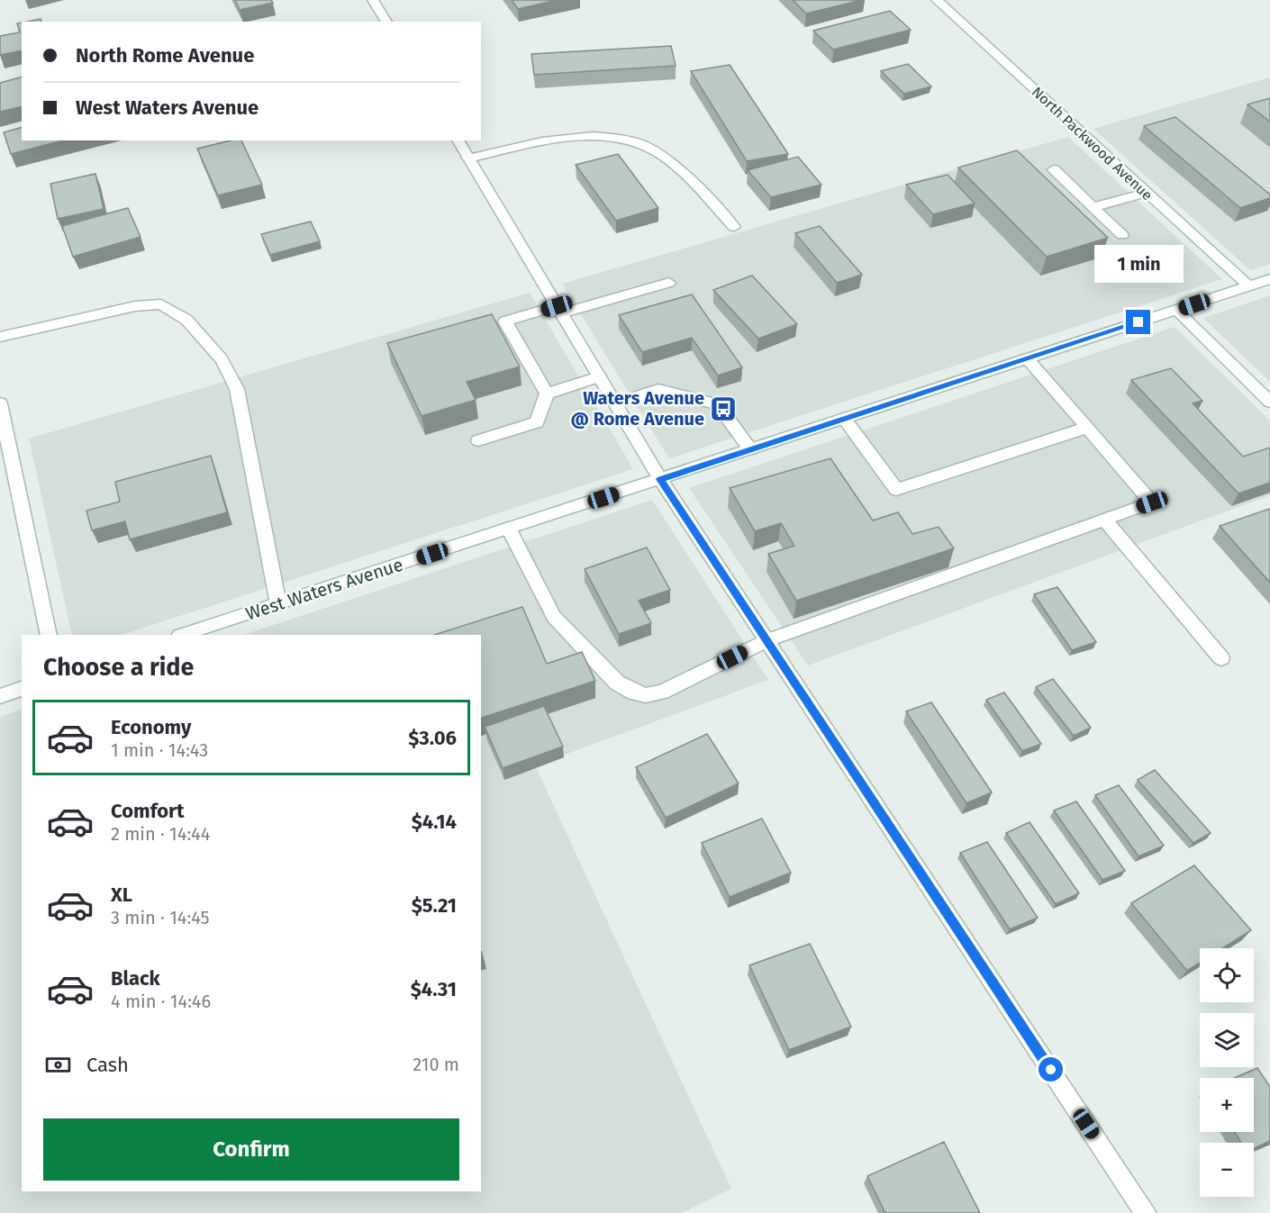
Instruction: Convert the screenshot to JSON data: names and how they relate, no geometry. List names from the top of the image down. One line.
{"streets":{"street":["North Packwood Avenue","West Waters Avenue"]},"crossings":[["North Packwood Avenue","West Waters Avenue"]],"places":{"bus stop":["Waters Avenue @ Rome Avenue"]},"page":{"banner":["North Rome Avenue","West Waters Avenue"],"bubble":"1 min","heading":"Choose a ride","list":[{"name":"Economy","note":"1 min · 14:43","value":"$3.06"},{"name":"Comfort","note":"2 min · 14:44","value":"$4.14"},{"name":"XL","note":"3 min · 14:45","value":"$5.21"},{"name":"Black","note":"4 min · 14:46","value":"$4.31"}],"map_buttons":["+","−"],"pay":["Cash","210 m"],"buttons":"Confirm"}}
